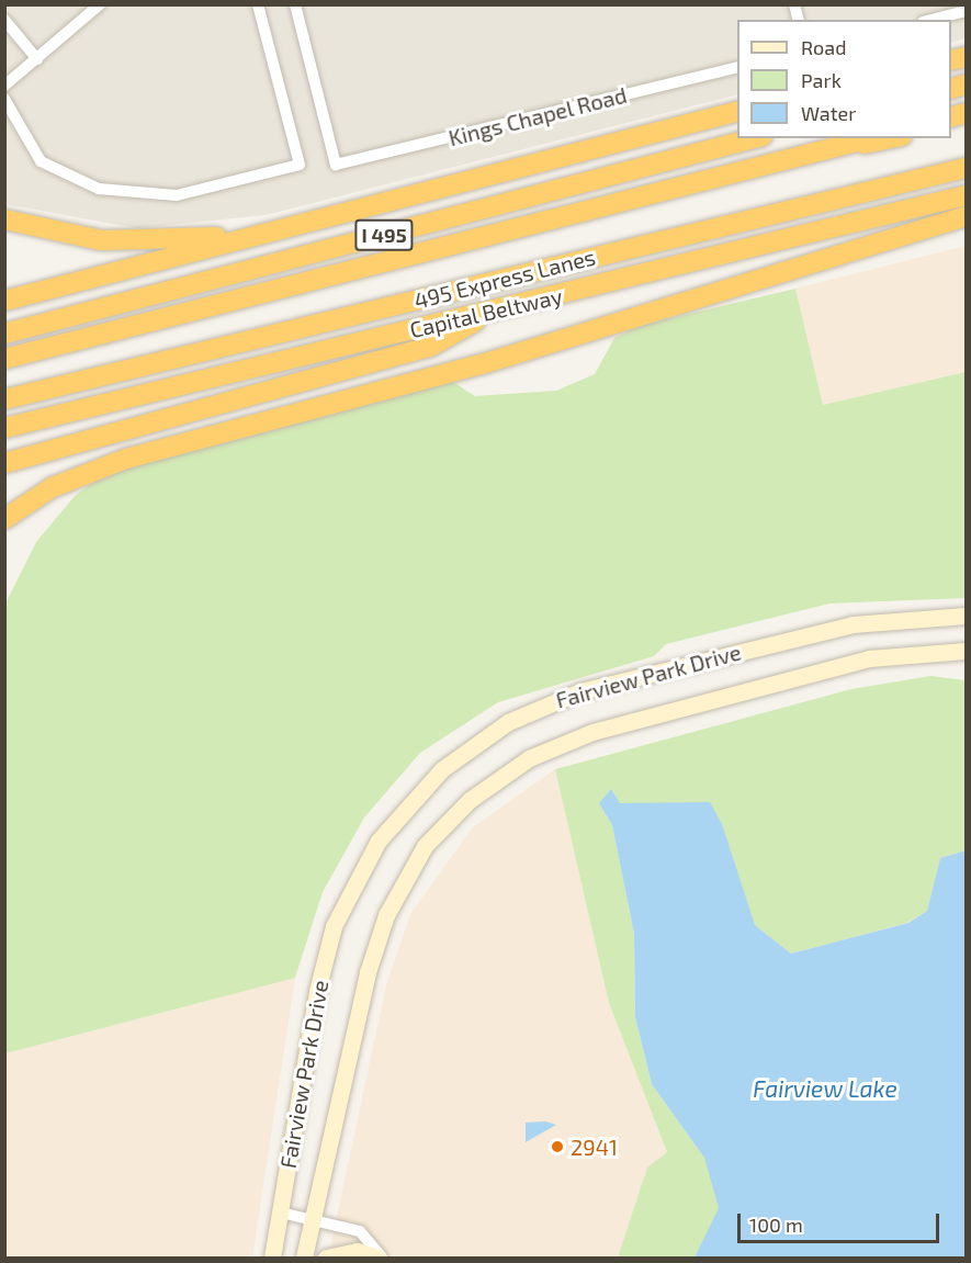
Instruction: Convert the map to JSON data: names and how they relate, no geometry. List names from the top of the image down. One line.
{"streets":{"highway":["I 495","495 Express Lanes","Capital Beltway"],"main road":["Fairview Park Drive"],"street":["Kings Chapel Road"]},"water":["Fairview Lake"],"places":["2941"],"legend":["Road","Park","Water"],"scale_bar":"100 m"}
